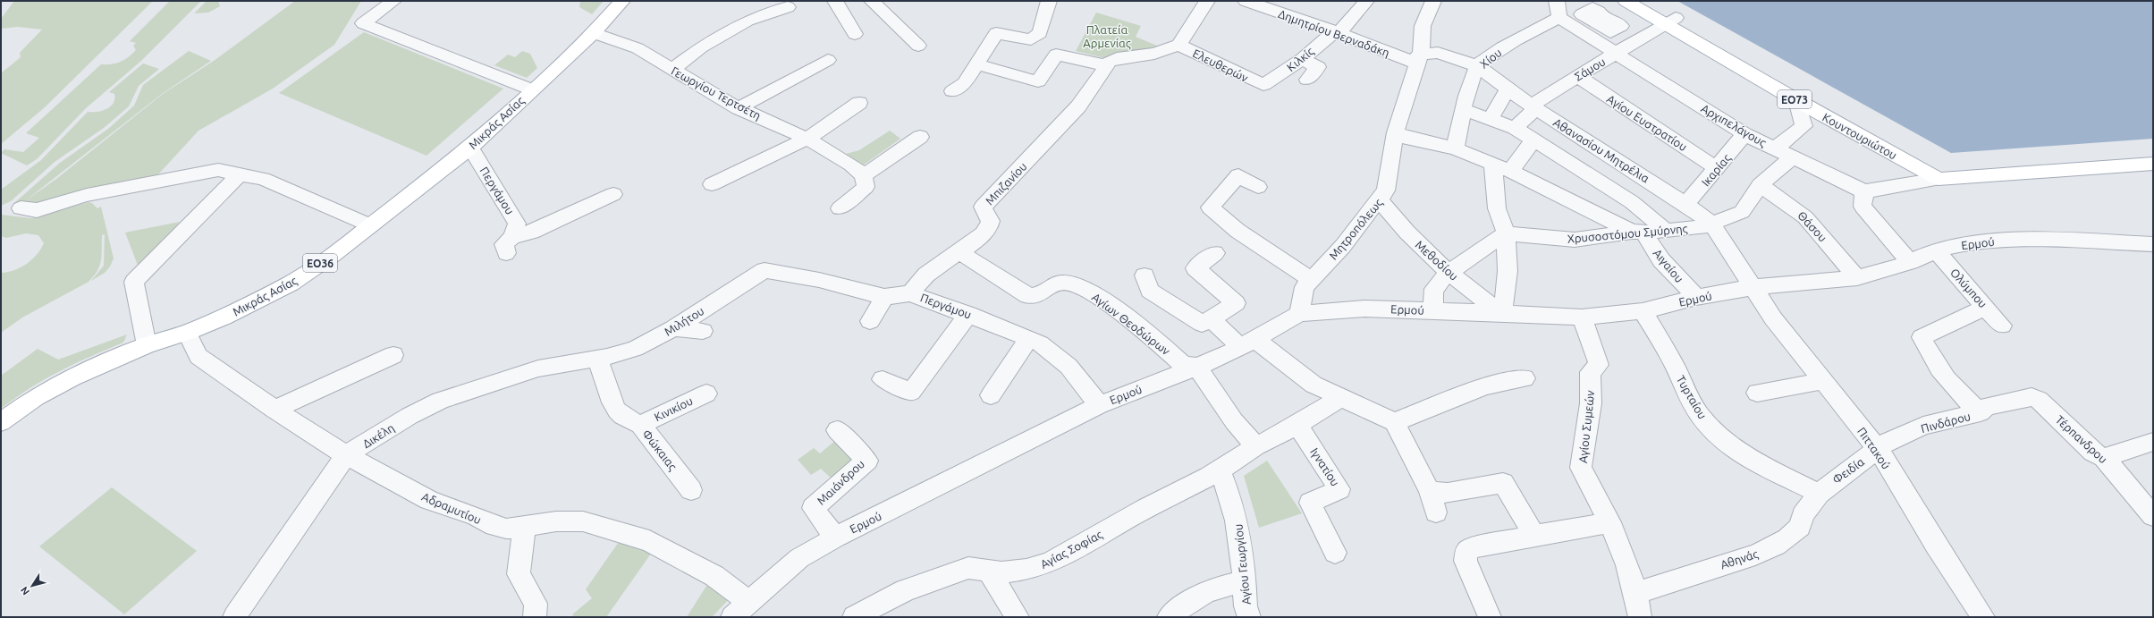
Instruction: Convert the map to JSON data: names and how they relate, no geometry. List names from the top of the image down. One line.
{"streets":{"main road":["ΕΟ73","Μικράς Ασίας","Κουντουριώτου","ΕΟ36"],"street":["Δημητρίου Βερναδάκη","Χίου","Κιλκίς","Ελευθερών","Σάμου","Γεωργίου Τερτσέτη","Αγίου Ευστρατίου","Αρχιπελάγους","Αθανασίου Μητρέλια","Ικαρίας","Μπιζανίου","Περγάμου","Θάσου","Μητροπόλεως","Χρυσοστόμου Σμύρνης","Ερμού","Μεθοδίου","Αιγαίου","Ολύμπου","Μιλήτου","Αγίων Θεοδώρων","Τυρταίου","Κινικίου","Πινδάρου","Αγίου Συμεών","Δικέλη","Τέρπανδρου","Πιττακού","Φώκαιας","Ιγνατίου","Φειδία","Μαιάνδρου","Αδραμυτίου","Αγίας Σοφίας","Αθηνάς","Αγίου Γεωργίου"]},"crossings":[["Δημητρίου Βερναδάκη","Κιλκίς"],["Δημητρίου Βερναδάκη","Αθανασίου Μητρέλια"],["Δημητρίου Βερναδάκη","Μητροπόλεως"],["Χίου","Αρχιπελάγους"],["Χίου","Αθανασίου Μητρέλια"],["Κιλκίς","Ελευθερών"],["Σάμου","Αγίου Ευστρατίου"],["Σάμου","Αρχιπελάγους"],["Σάμου","Κουντουριώτου"],["Σάμου","Αθανασίου Μητρέλια"],["Γεωργίου Τερτσέτη","Μικράς Ασίας"],["Γεωργίου Τερτσέτη","ΕΟ36"],["Μικράς Ασίας","Περγάμου"],["Μικράς Ασίας","ΕΟ36"],["Μικράς Ασίας","Αδραμυτίου"],["Αγίου Ευστρατίου","Ικαρίας"],["Αρχιπελάγους","Ικαρίας"],["Αρχιπελάγους","Χρυσοστόμου Σμύρνης"],["Αθανασίου Μητρέλια","Ικαρίας"],["Αθανασίου Μητρέλια","Μητροπόλεως"],["Αθανασίου Μητρέλια","Χρυσοστόμου Σμύρνης"],["Αθανασίου Μητρέλια","Ερμού"],["Αθανασίου Μητρέλια","Πιττακού"],["Μπιζανίου","Περγάμου"],["Μπιζανίου","Αγίων Θεοδώρων"],["Περγάμου","Ερμού"],["Περγάμου","Μιλήτου"],["Θάσου","Χρυσοστόμου Σμύρνης"],["Θάσου","Ερμού"],["Μητροπόλεως","Ερμού"],["Μητροπόλεως","Μεθοδίου"],["Χρυσοστόμου Σμύρνης","Αιγαίου"],["Ερμού","Μεθοδίου"],["Ερμού","Αιγαίου"],["Ερμού","Ολύμπου"],["Ερμού","Αγίων Θεοδώρων"],["Ερμού","Τυρταίου"],["Ερμού","Αγίου Συμεών"],["Ερμού","Πιττακού"],["Ερμού","Μαιάνδρου"],["Ερμού","Αδραμυτίου"],["Μιλήτου","Δικέλη"],["Μιλήτου","Φώκαιας"],["Τυρταίου","Φειδία"],["Τυρταίου","Αθηνάς"],["Κινικίου","Φώκαιας"],["Πινδάρου","Τέρπανδρου"],["Πινδάρου","Πιττακού"],["Πινδάρου","Φειδία"],["Αγίου Συμεών","Αθηνάς"],["Δικέλη","Φώκαιας"],["Δικέλη","Αδραμυτίου"],["Πιττακού","Φειδία"],["Φειδία","Αθηνάς"],["Αγίας Σοφίας","Αγίου Γεωργίου"]],"parks":["Πλατεία Αρμενίας"],"north":"bottom left"}
